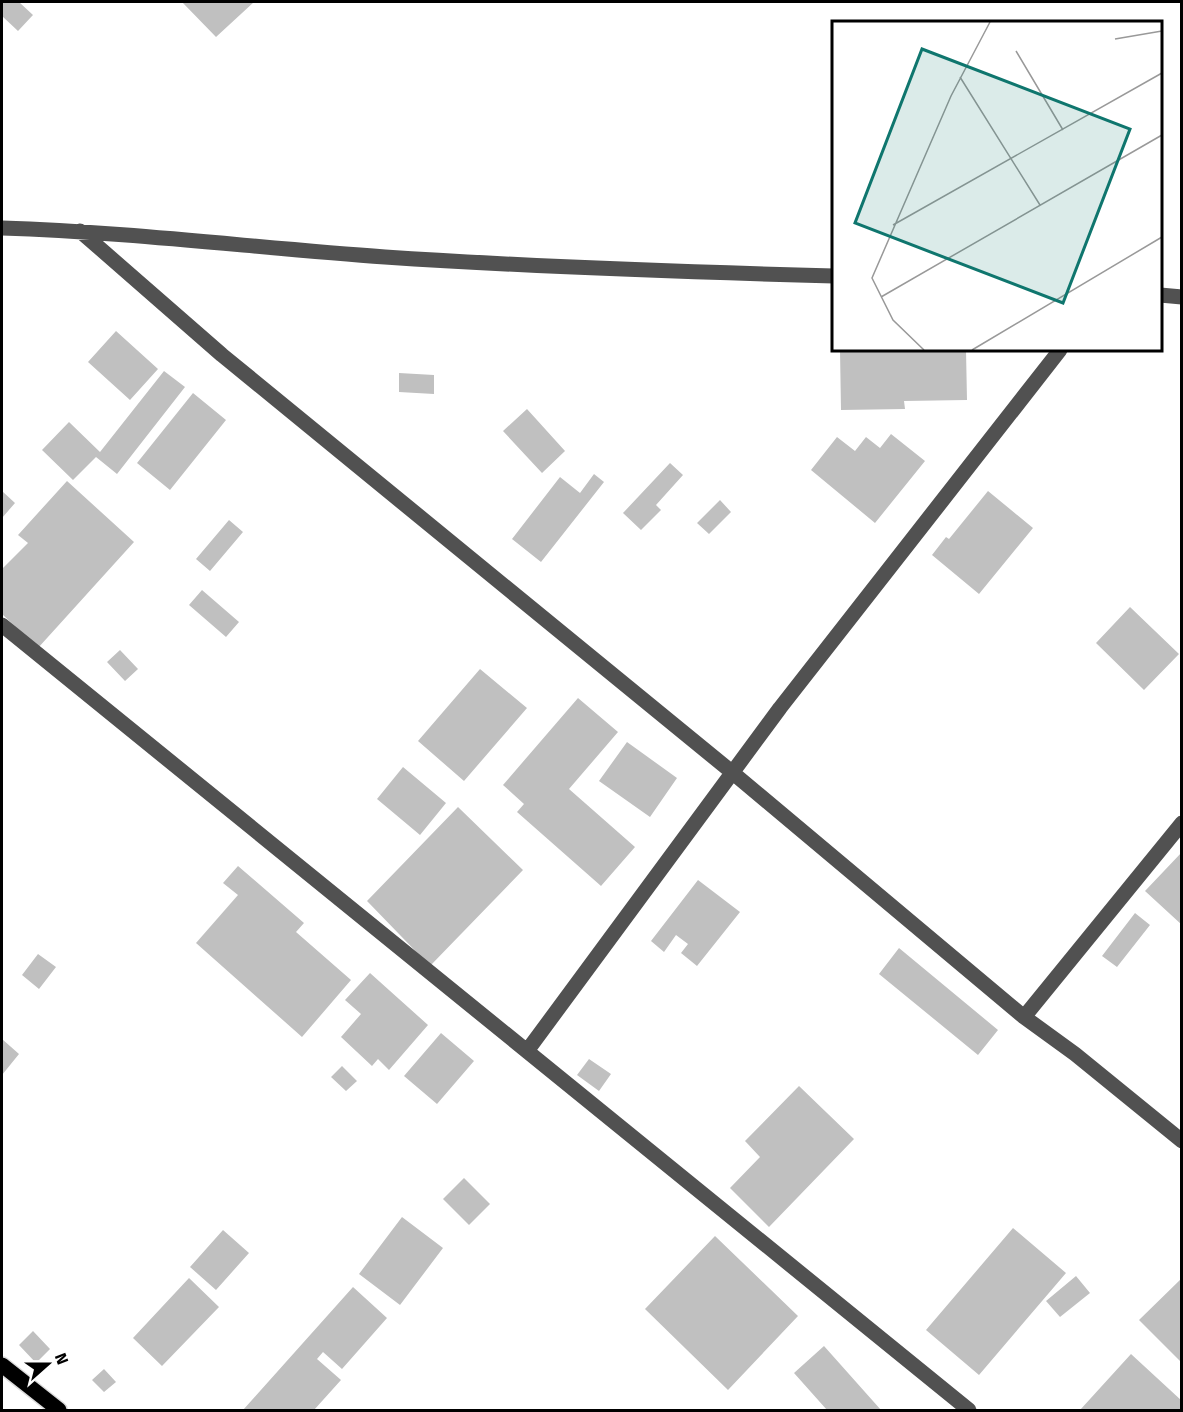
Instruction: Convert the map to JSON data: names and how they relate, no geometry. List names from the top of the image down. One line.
{"north":"right"}
